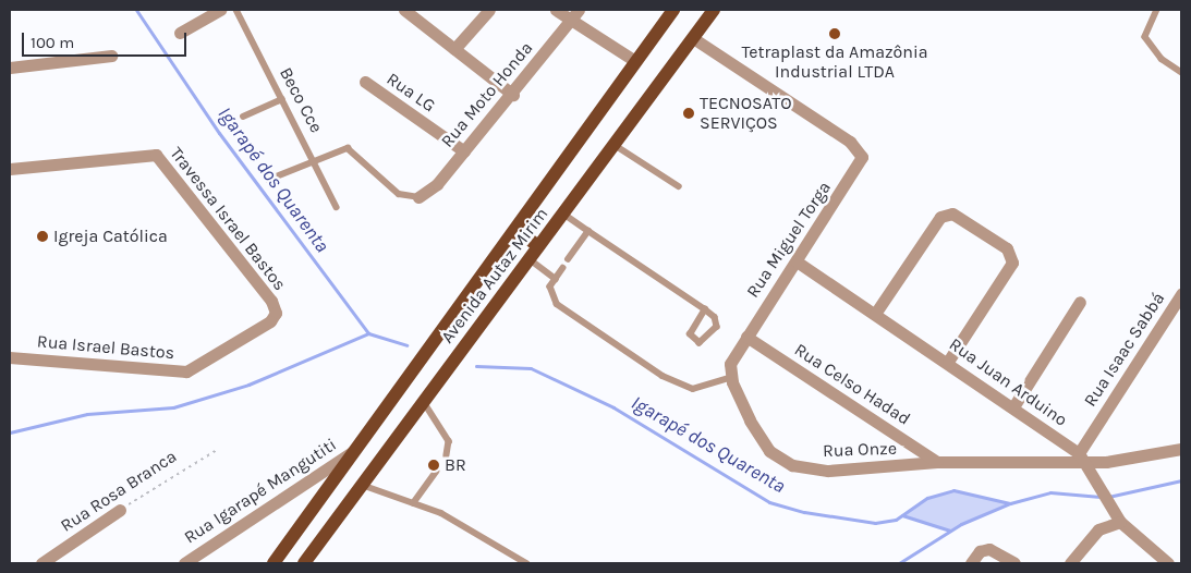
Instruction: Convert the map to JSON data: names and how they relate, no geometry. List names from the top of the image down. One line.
{"streets":{"main road":["Avenida Autaz Mirim"],"street":["Rua LG","Rua Moto Honda","Travessa Israel Bastos","Rua Miguel Torga","Rua Israel Bastos","Rua Isaac Sabbá","Rua Juan Arduino","Rua Celso Hadad","Rua Onze","Rua Rosa Branca","Rua Igarapé Mangutiti"],"lane":["Beco Cce"]},"crossings":[["Rua LG","Rua Moto Honda"],["Travessa Israel Bastos","Rua Israel Bastos"],["Rua Miguel Torga","Avenida Autaz Mirim"],["Rua Miguel Torga","Rua Juan Arduino"],["Rua Miguel Torga","Rua Celso Hadad"],["Avenida Autaz Mirim","Rua Igarapé Mangutiti"],["Rua Isaac Sabbá","Rua Juan Arduino"],["Rua Isaac Sabbá","Rua Onze"],["Rua Juan Arduino","Rua Onze"],["Rua Celso Hadad","Rua Onze"]],"water":["Igarapé dos Quarenta"],"places":["Tetraplast da Amazônia Industrial LTDA","TECNOSATO SERVIÇOS","Igreja Católica","BR"],"scale_bar":"100 m"}
